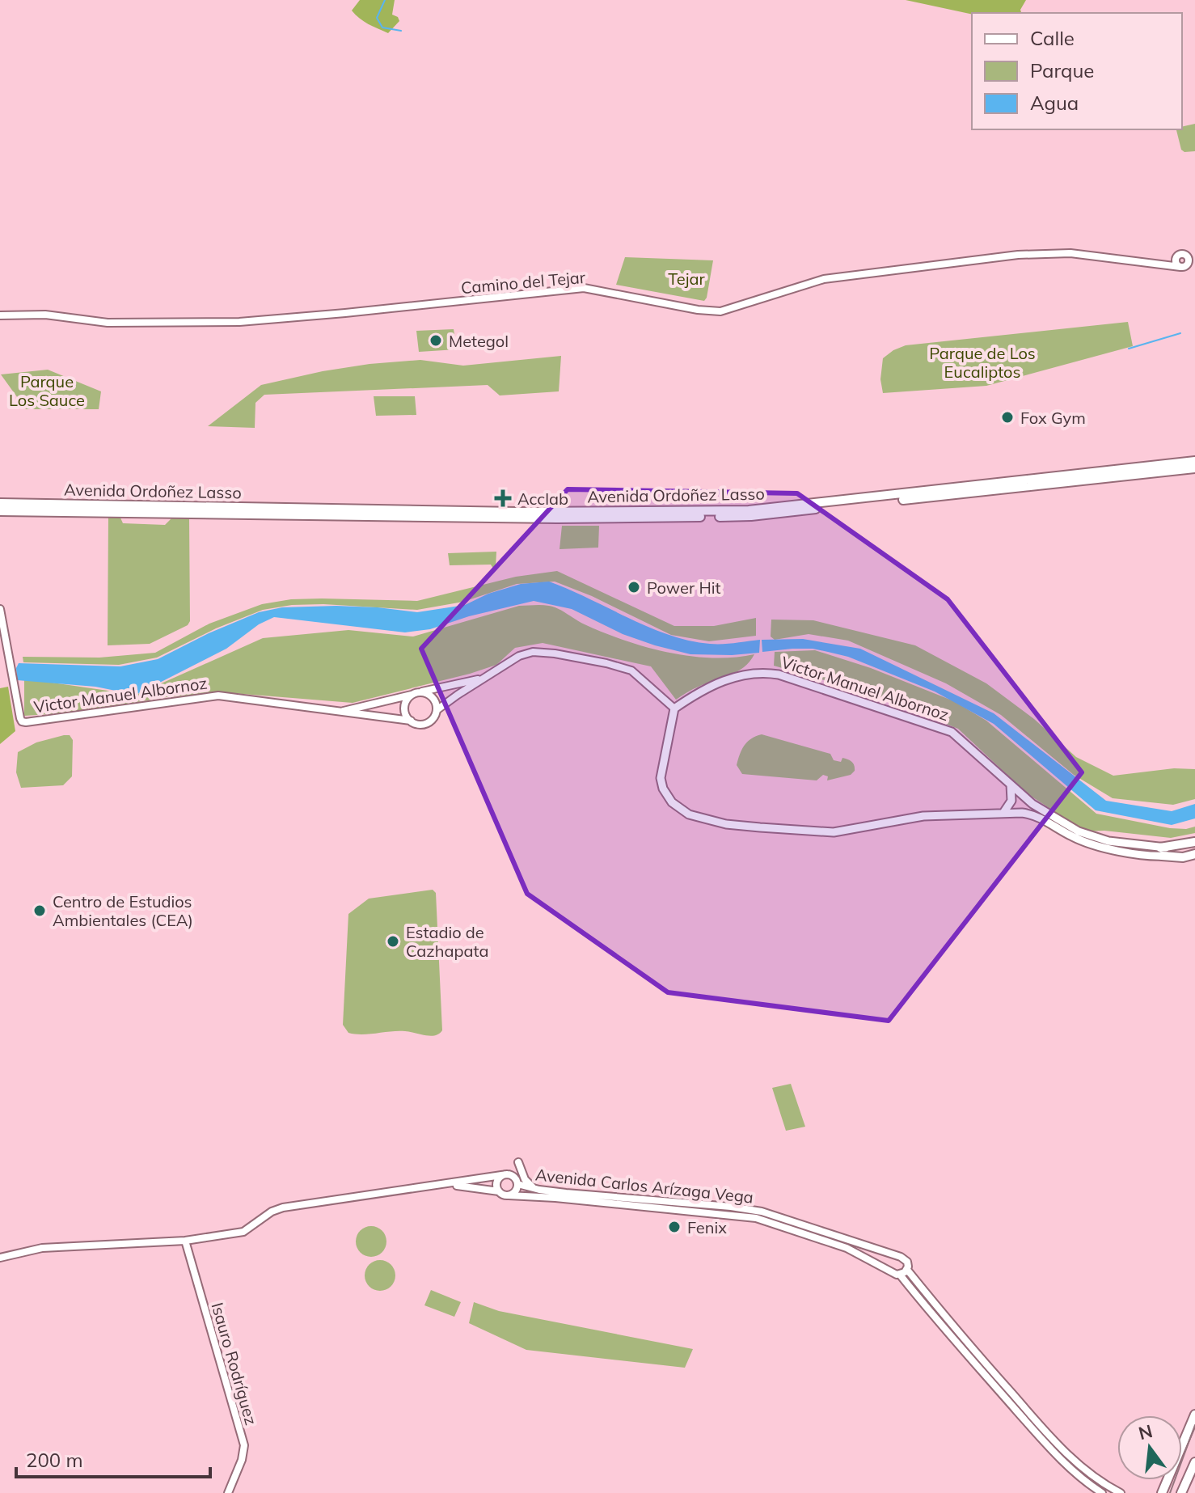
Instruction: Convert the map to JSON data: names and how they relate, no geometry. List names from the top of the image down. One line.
{"streets":{"main road":["Avenida Ordoñez Lasso","Victor Manuel Albornoz"],"street":["Camino del Tejar","Avenida Carlos Arízaga Vega","Isauro Rodríguez"]},"parks":["Tejar","Parque de Los Eucaliptos","Parque Los Sauce"],"places":{"other":["Metegol","Fox Gym","Power Hit","Centro de Estudios Ambientales (CEA)","Estadio de Cazhapata","Fenix"],"health":["Acclab"]},"legend":["Calle","Parque","Agua"],"scale_bar":"200 m","north":"top"}
